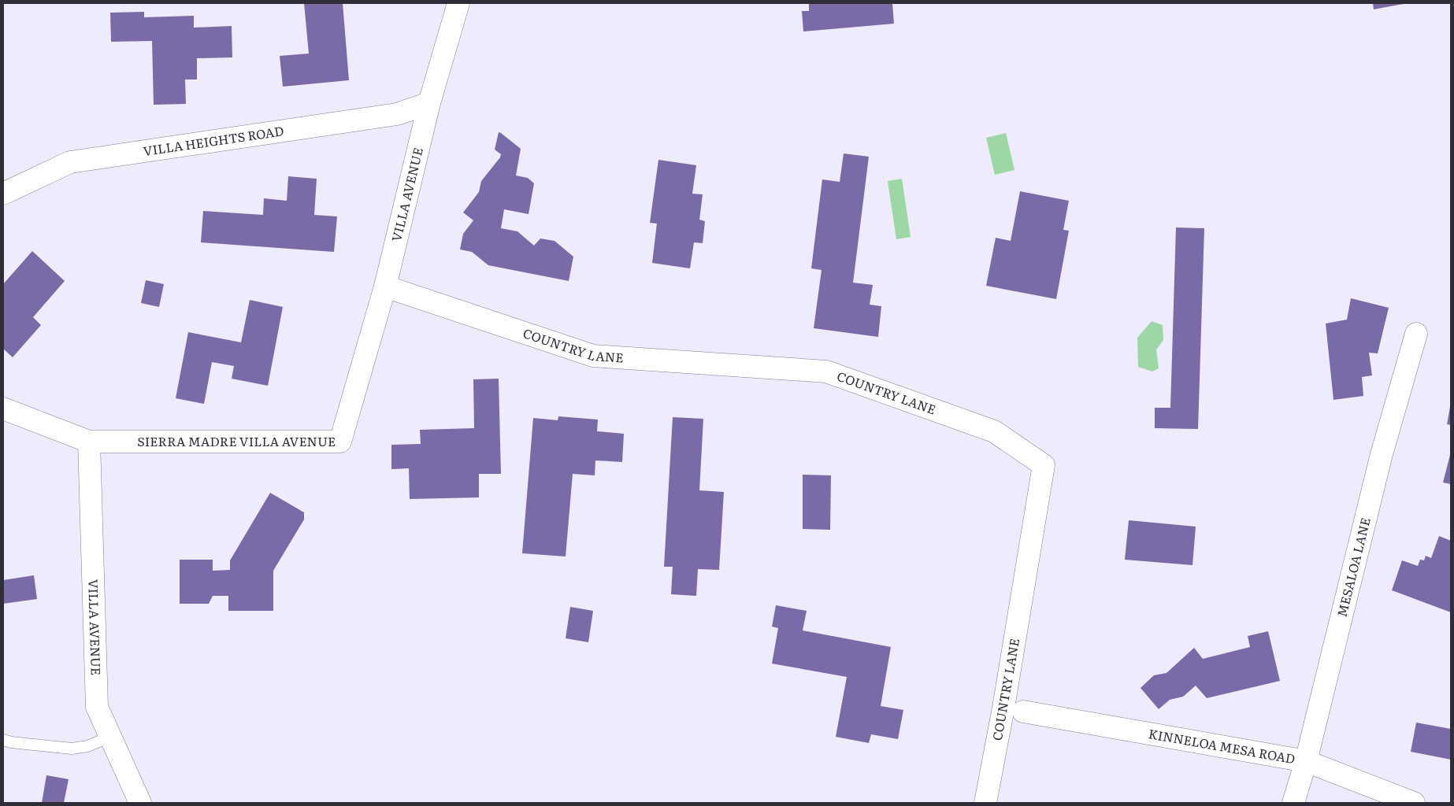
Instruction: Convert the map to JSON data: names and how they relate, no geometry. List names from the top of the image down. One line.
{"streets":{"street":["VILLA HEIGHTS ROAD","VILLA AVENUE","COUNTRY LANE","SIERRA MADRE VILLA AVENUE","MESALOA LANE","KINNELOA MESA ROAD"]},"crossings":[["VILLA HEIGHTS ROAD","VILLA AVENUE"],["VILLA AVENUE","COUNTRY LANE"],["VILLA AVENUE","SIERRA MADRE VILLA AVENUE"],["COUNTRY LANE","SIERRA MADRE VILLA AVENUE"],["COUNTRY LANE","KINNELOA MESA ROAD"],["MESALOA LANE","KINNELOA MESA ROAD"]]}
